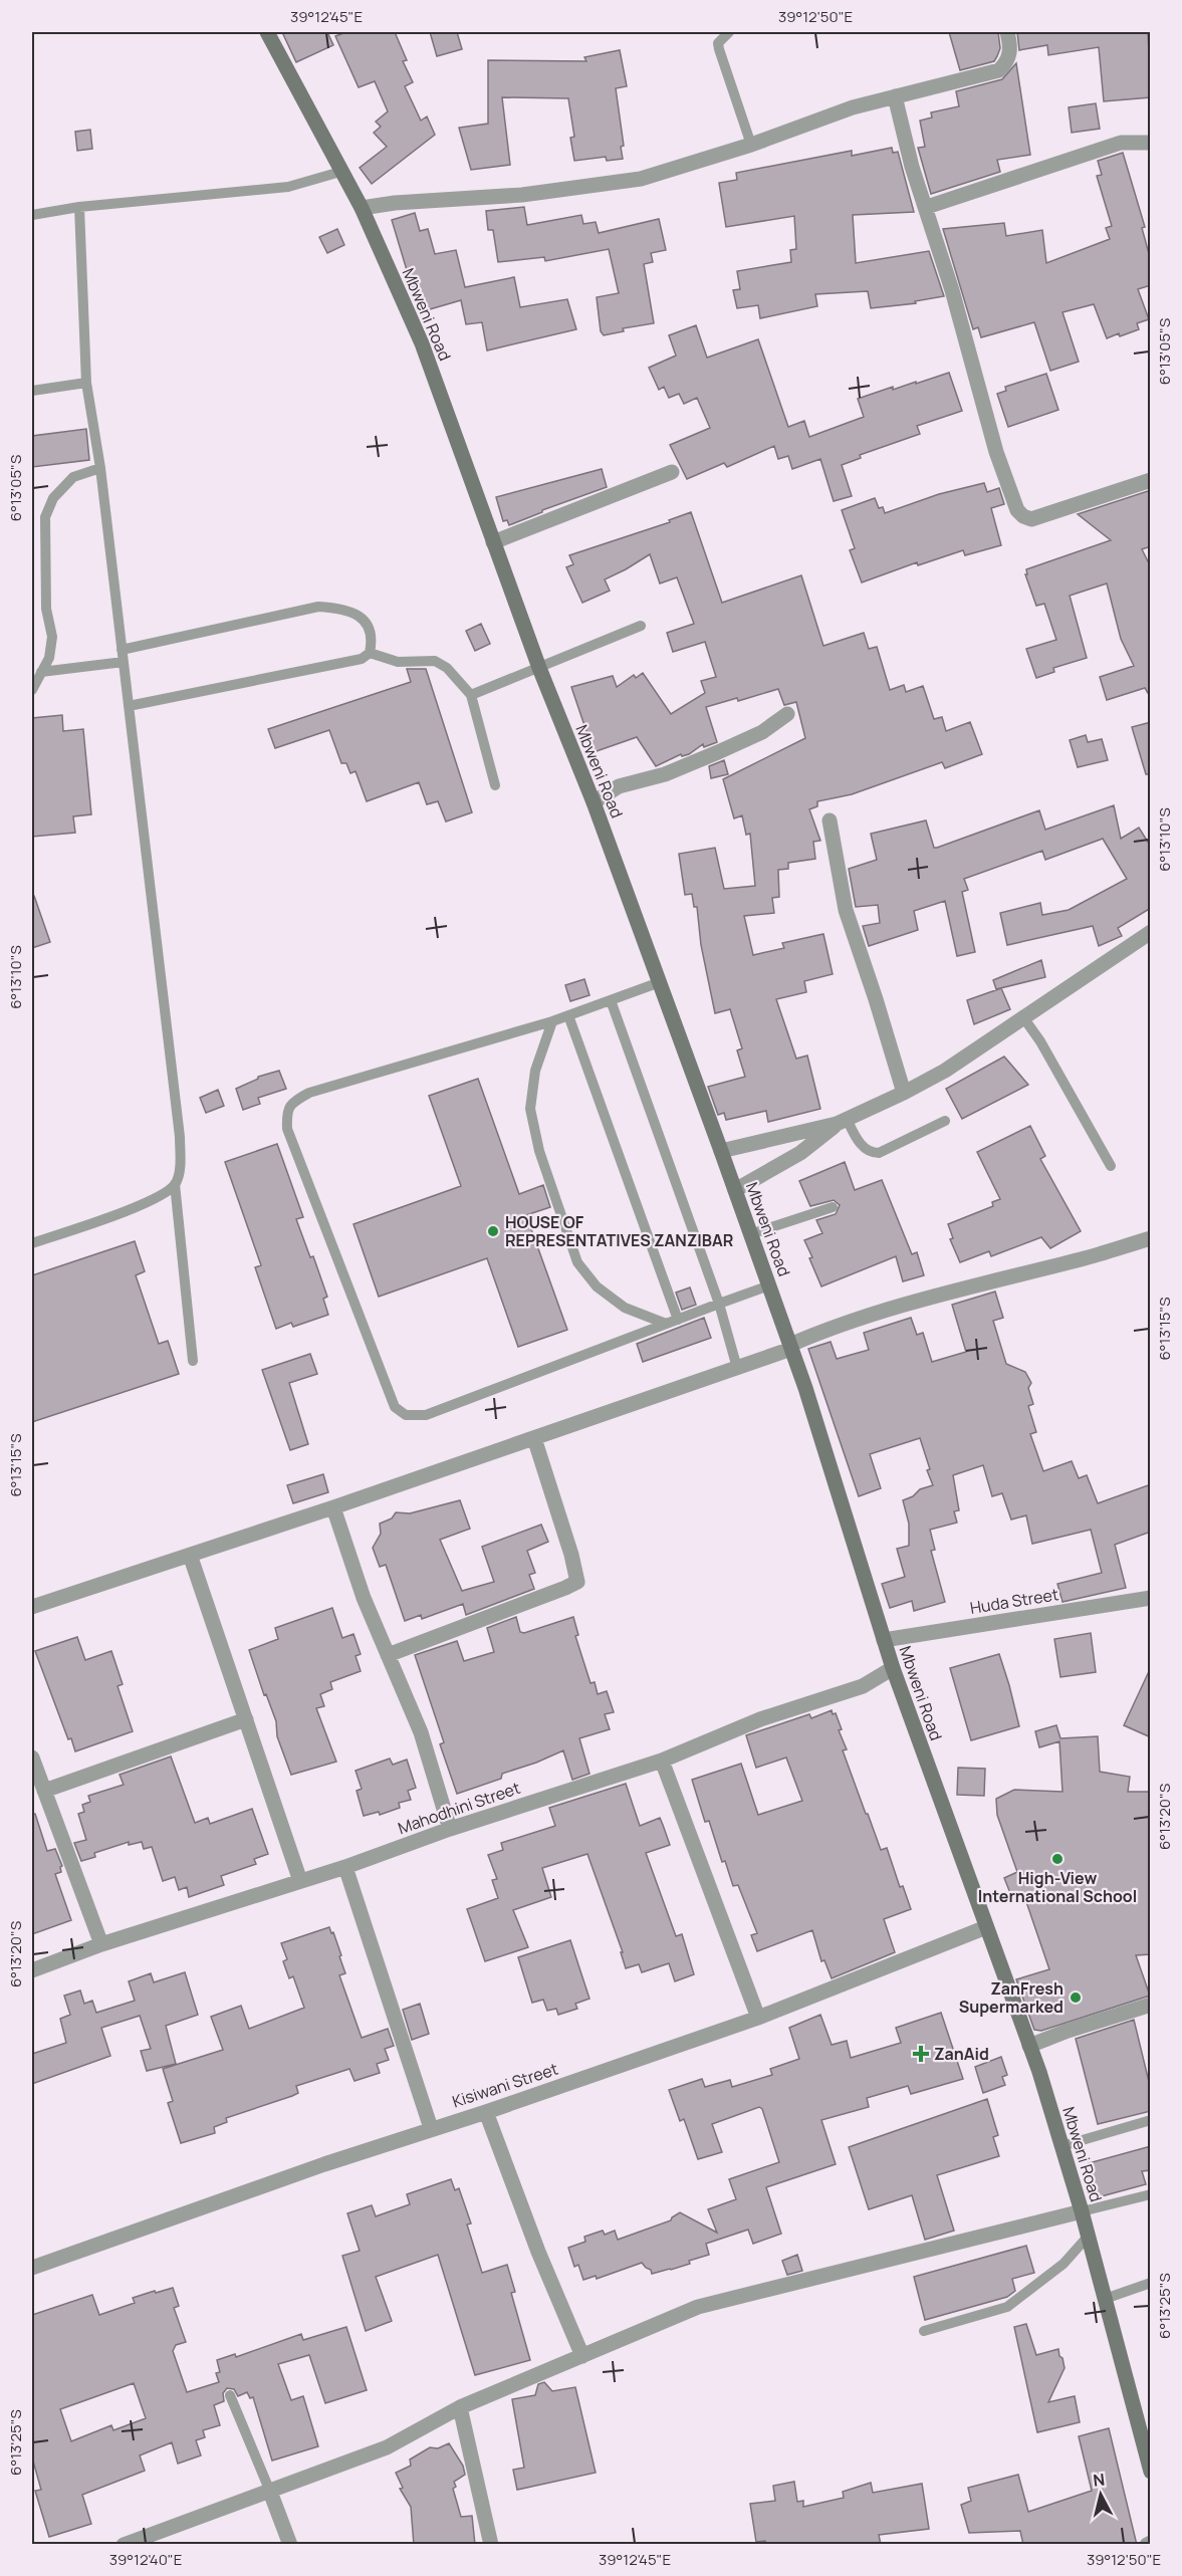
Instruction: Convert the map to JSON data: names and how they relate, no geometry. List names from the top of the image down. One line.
{"streets":{"street":["Mbweni Road","Huda Street","Mahodhini Street","Kisiwani Street"]},"crossings":[["Mbweni Road","Huda Street"],["Mbweni Road","Mahodhini Street"],["Mbweni Road","Kisiwani Street"]],"places":{"other":["HOUSE OF REPRESENTATIVES ZANZIBAR","High-View International School","ZanFresh Supermarked"],"health":["ZanAid"]},"north":"top","coordinates":["39°12'45\"E","39°12'50\"E","6°13'05\"S","6°13'10\"S","6°13'15\"S","6°13'20\"S","6°13'25\"S","39°12'40\"E"]}
